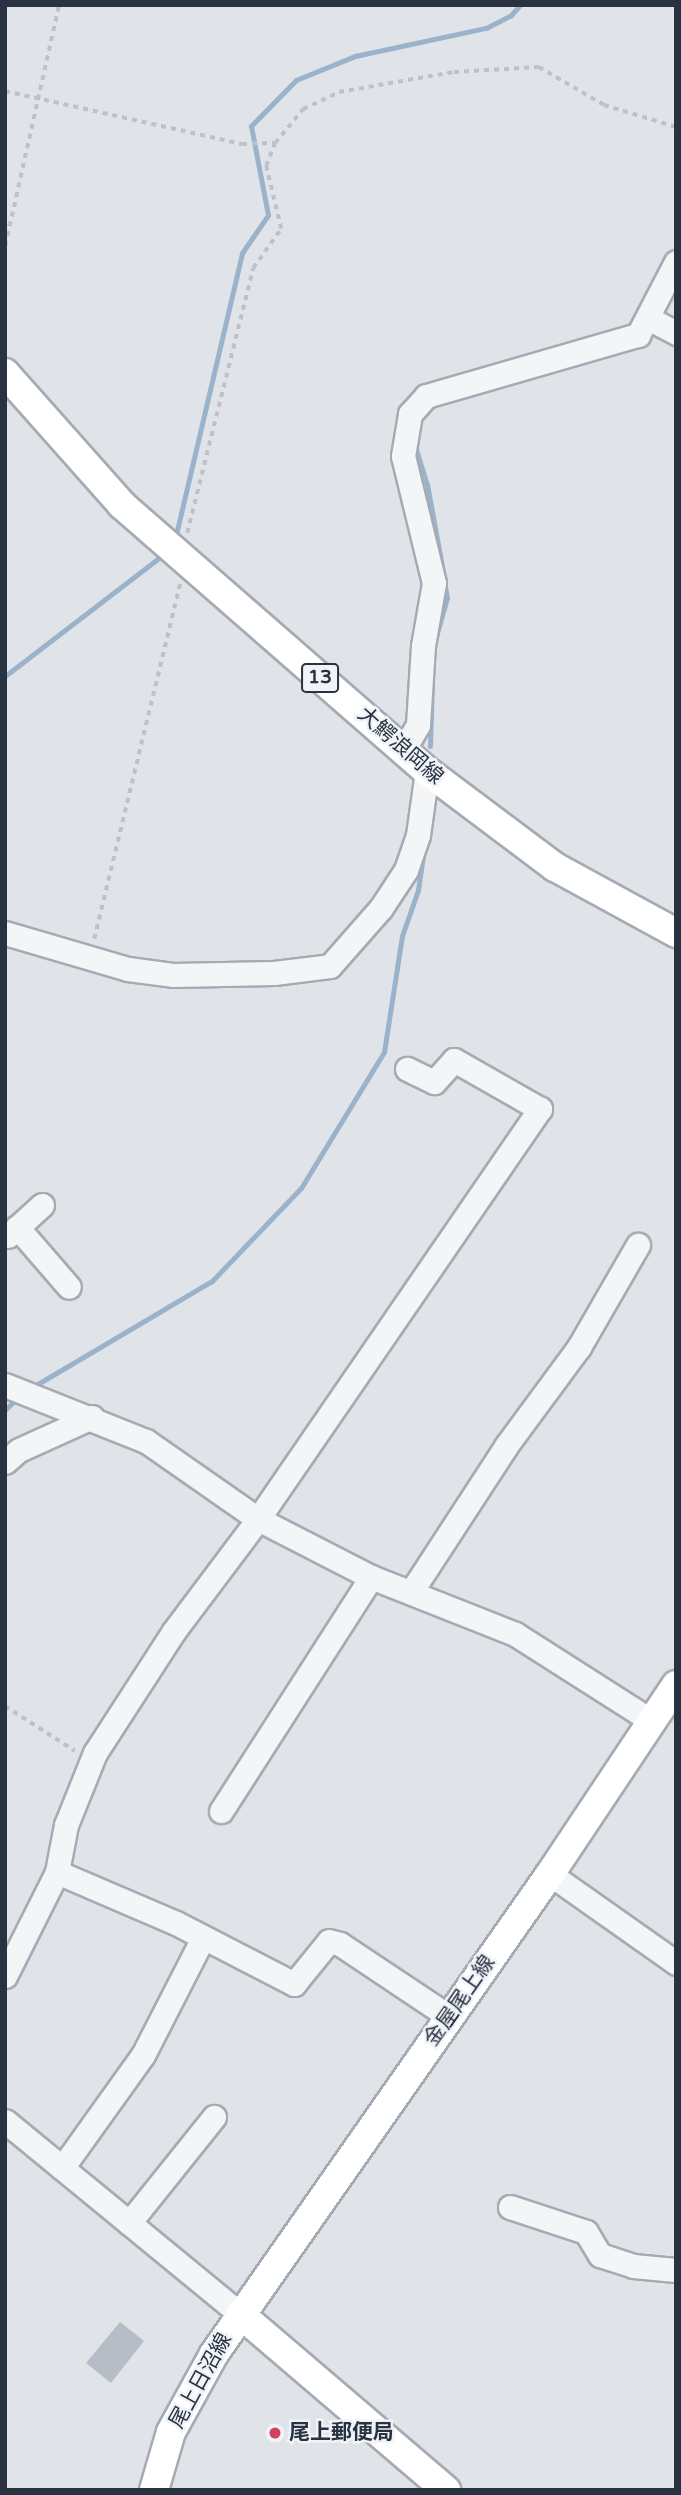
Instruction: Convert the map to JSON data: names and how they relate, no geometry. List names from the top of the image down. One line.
{"streets":{"main road":["13","大鰐浪岡線","金屋尾上線","尾上日沼線"]},"crossings":[["金屋尾上線","尾上日沼線"]],"places":["尾上郵便局"]}
